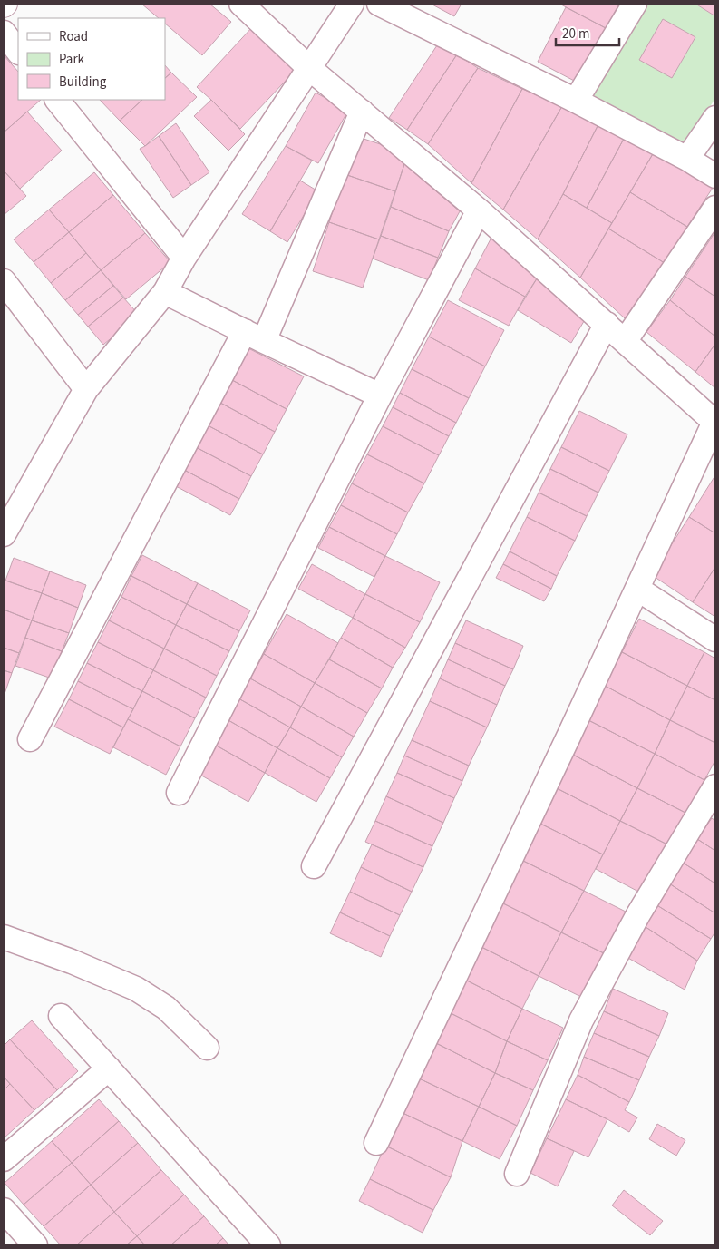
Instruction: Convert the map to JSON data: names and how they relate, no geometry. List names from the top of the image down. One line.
{"legend":["Road","Park","Building"],"scale_bar":"20 m"}
